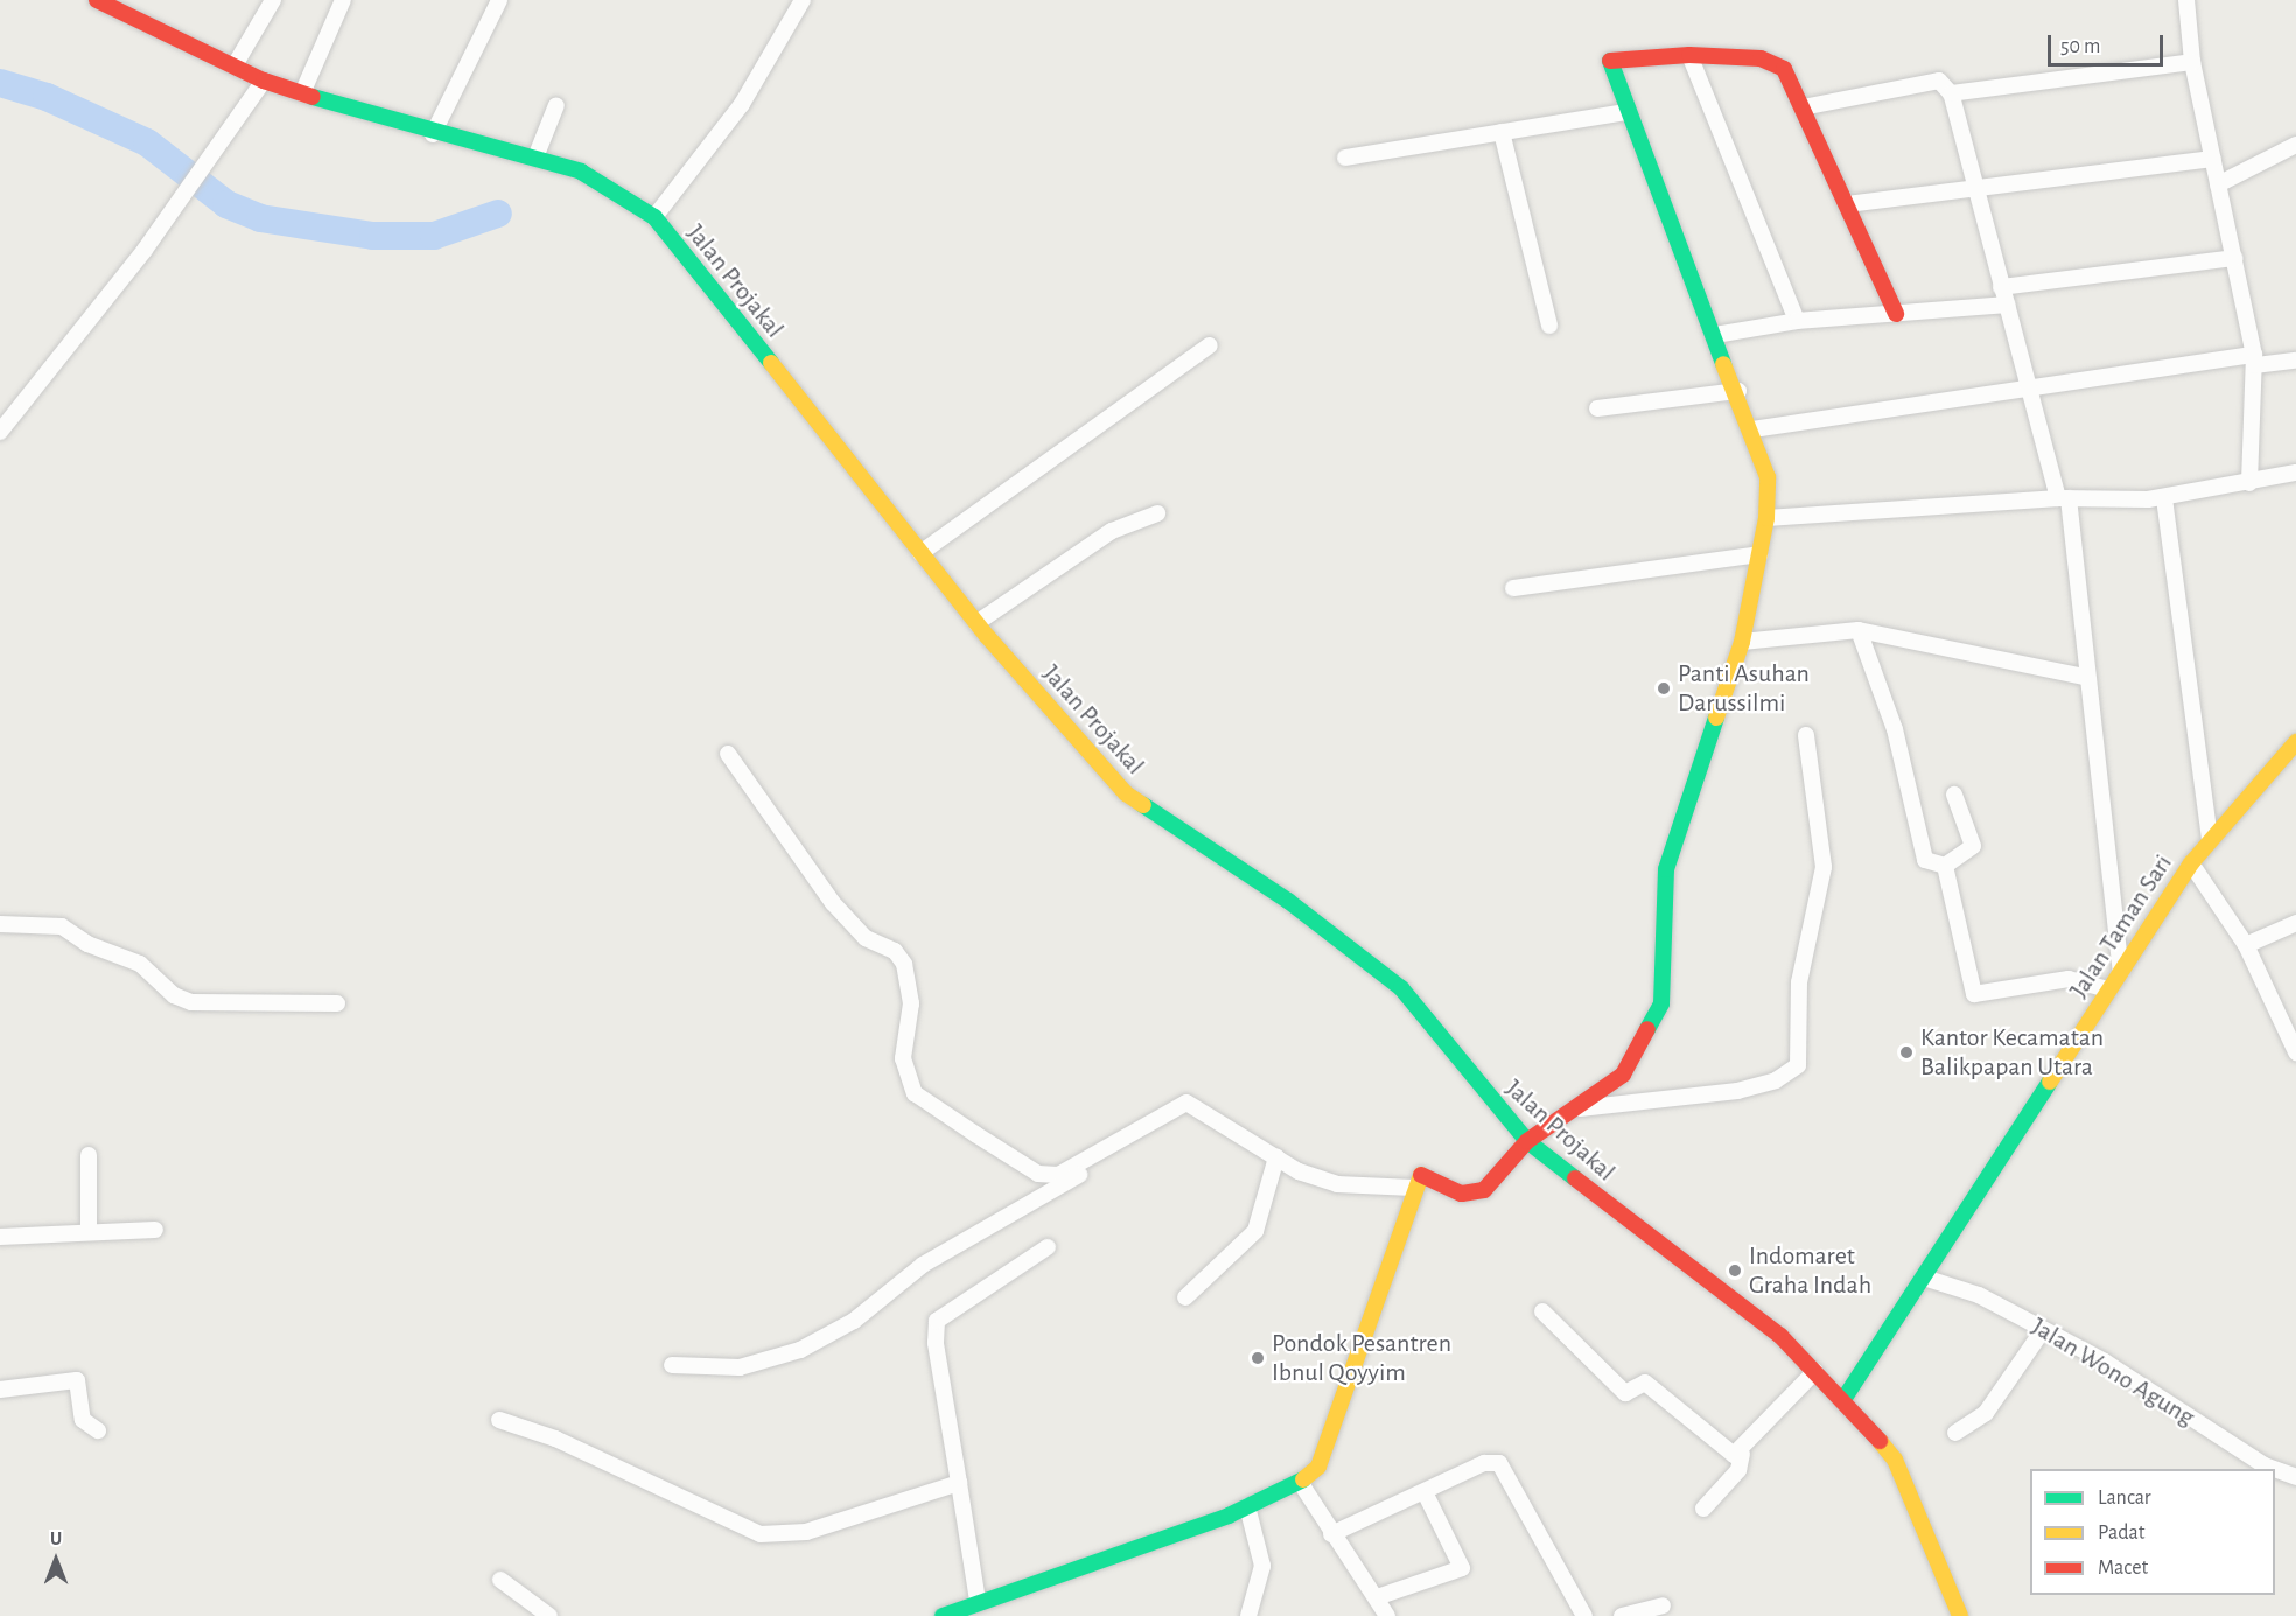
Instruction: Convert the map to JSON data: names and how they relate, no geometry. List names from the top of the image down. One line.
{"streets":{"street":["Jalan Projakal","Jalan Taman Sari","Jalan Wono Agung"]},"crossings":[["Jalan Projakal","Jalan Taman Sari"],["Jalan Taman Sari","Jalan Wono Agung"]],"places":["Panti Asuhan Darussilmi","Kantor Kecamatan Balikpapan Utara","Indomaret Graha Indah","Pondok Pesantren Ibnul Qoyyim"],"legend":["Lancar","Padat","Macet"],"scale_bar":"50 m","north":"top"}
